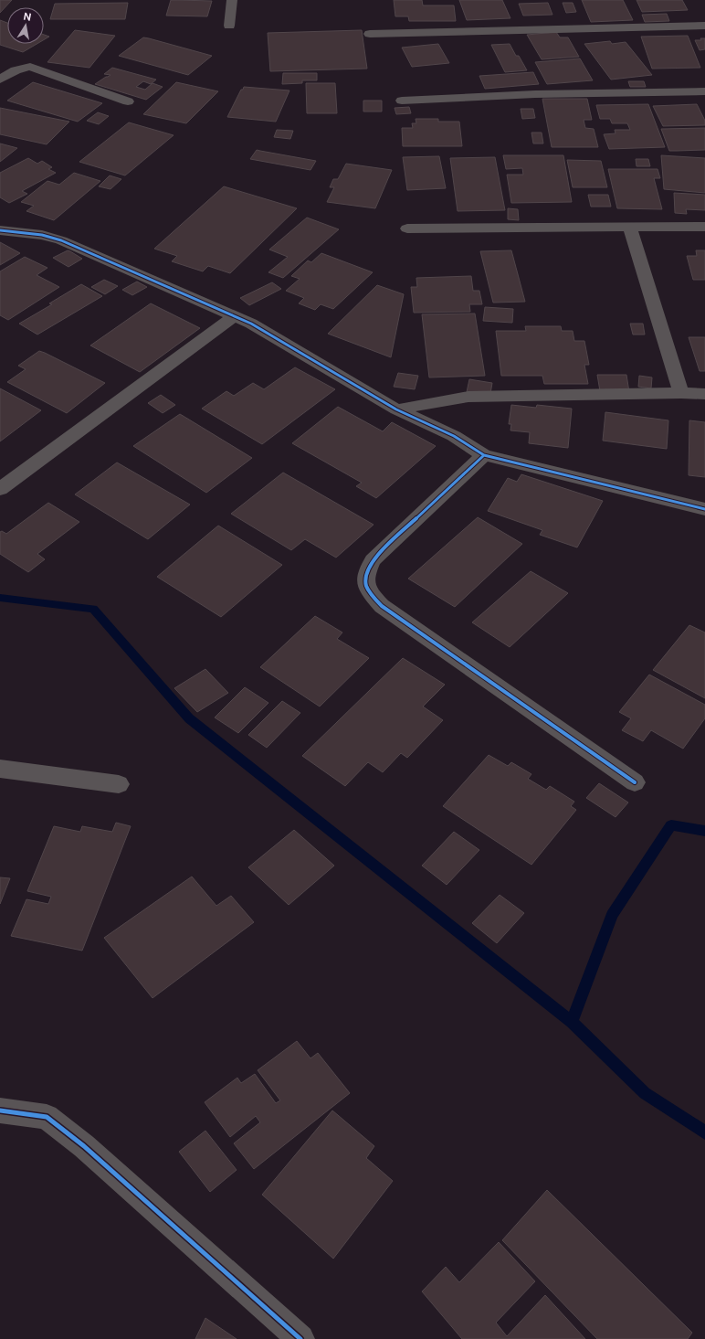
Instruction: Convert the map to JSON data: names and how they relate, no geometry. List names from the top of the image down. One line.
{"north":"top"}
